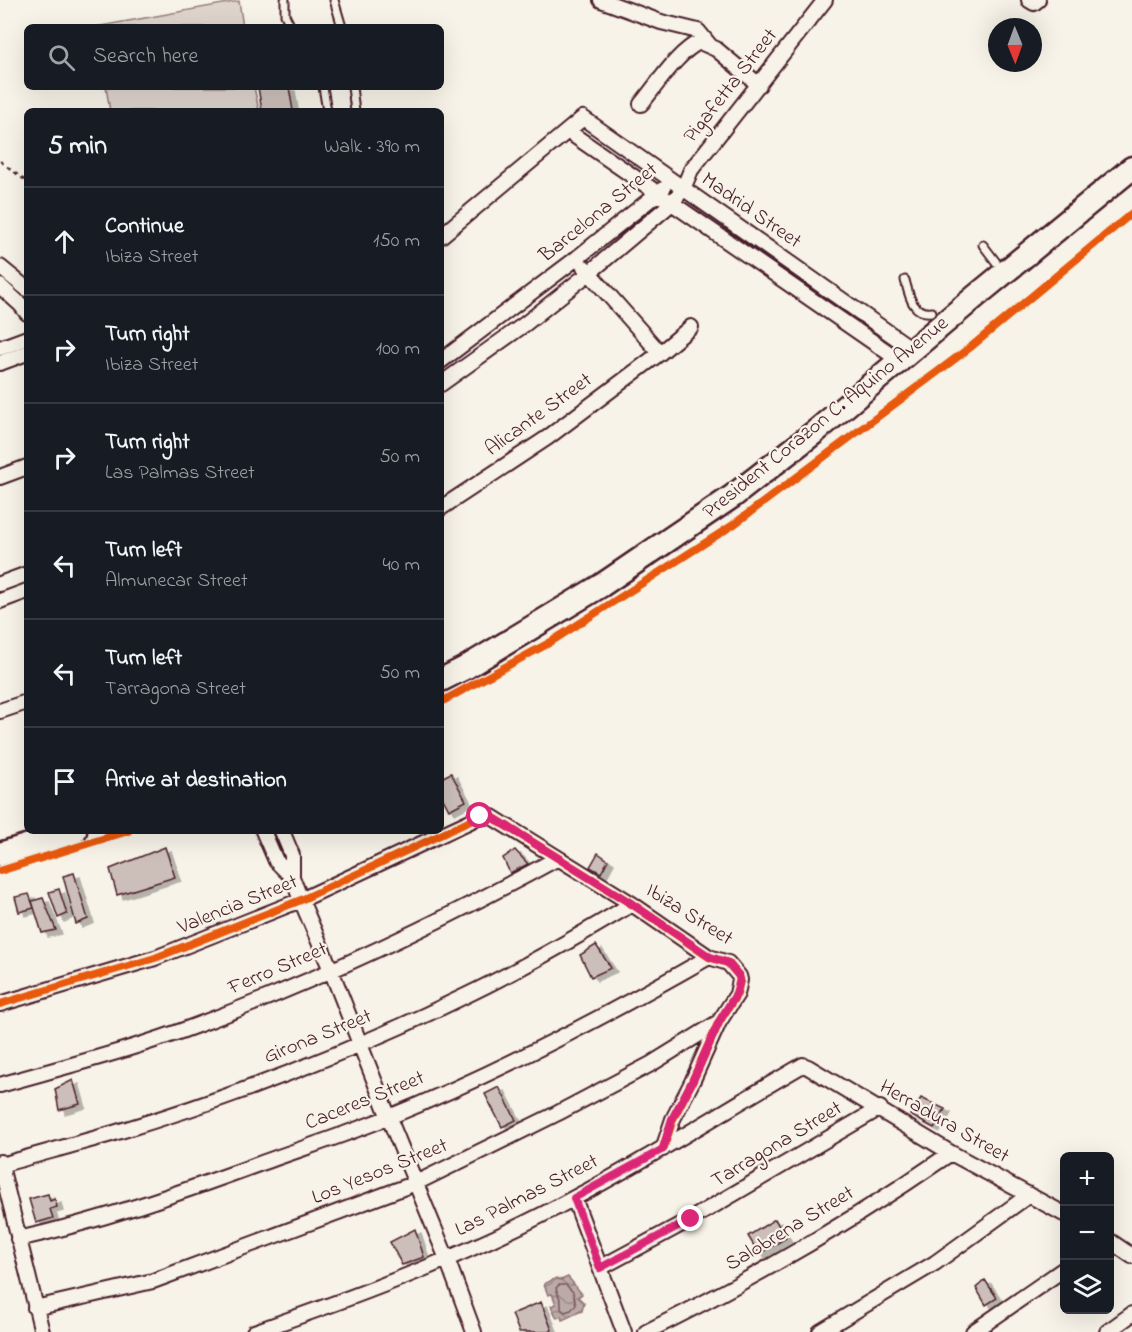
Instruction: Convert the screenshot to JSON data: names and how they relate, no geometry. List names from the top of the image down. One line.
{"streets":{"main road":["President Corazon C. Aquino Avenue"],"street":["Pigafetta Street","Madrid Street","Barcelona Street","Alicante Street","Valencia Street","Ibiza Street","Ferro Street","Girona Street","Caceres Street","Herradura Street","Tarragona Street","Los Yesos Street","Las Palmas Street","Salobrena Street"]},"crossings":[["Pigafetta Street","Barcelona Street"],["Madrid Street","Barcelona Street"],["Madrid Street","President Corazon C. Aquino Avenue"],["Valencia Street","Ibiza Street"],["Ibiza Street","Ferro Street"],["Ibiza Street","Girona Street"],["Ibiza Street","Caceres Street"],["Ibiza Street","Los Yesos Street"],["Ibiza Street","Las Palmas Street"],["Herradura Street","Tarragona Street"],["Herradura Street","Las Palmas Street"],["Herradura Street","Salobrena Street"]],"north":"bottom","page":{"search":"Search here","heading":["5 min","Walk · 390 m"],"list":[["Continue","Ibiza Street","150 m"],["Turn right","Ibiza Street","100 m"],["Turn right","Las Palmas Street","50 m"],["Turn left","Almunecar Street","40 m"],["Turn left","Tarragona Street","50 m"],"Arrive at destination"],"map_buttons":["+","−"]}}
